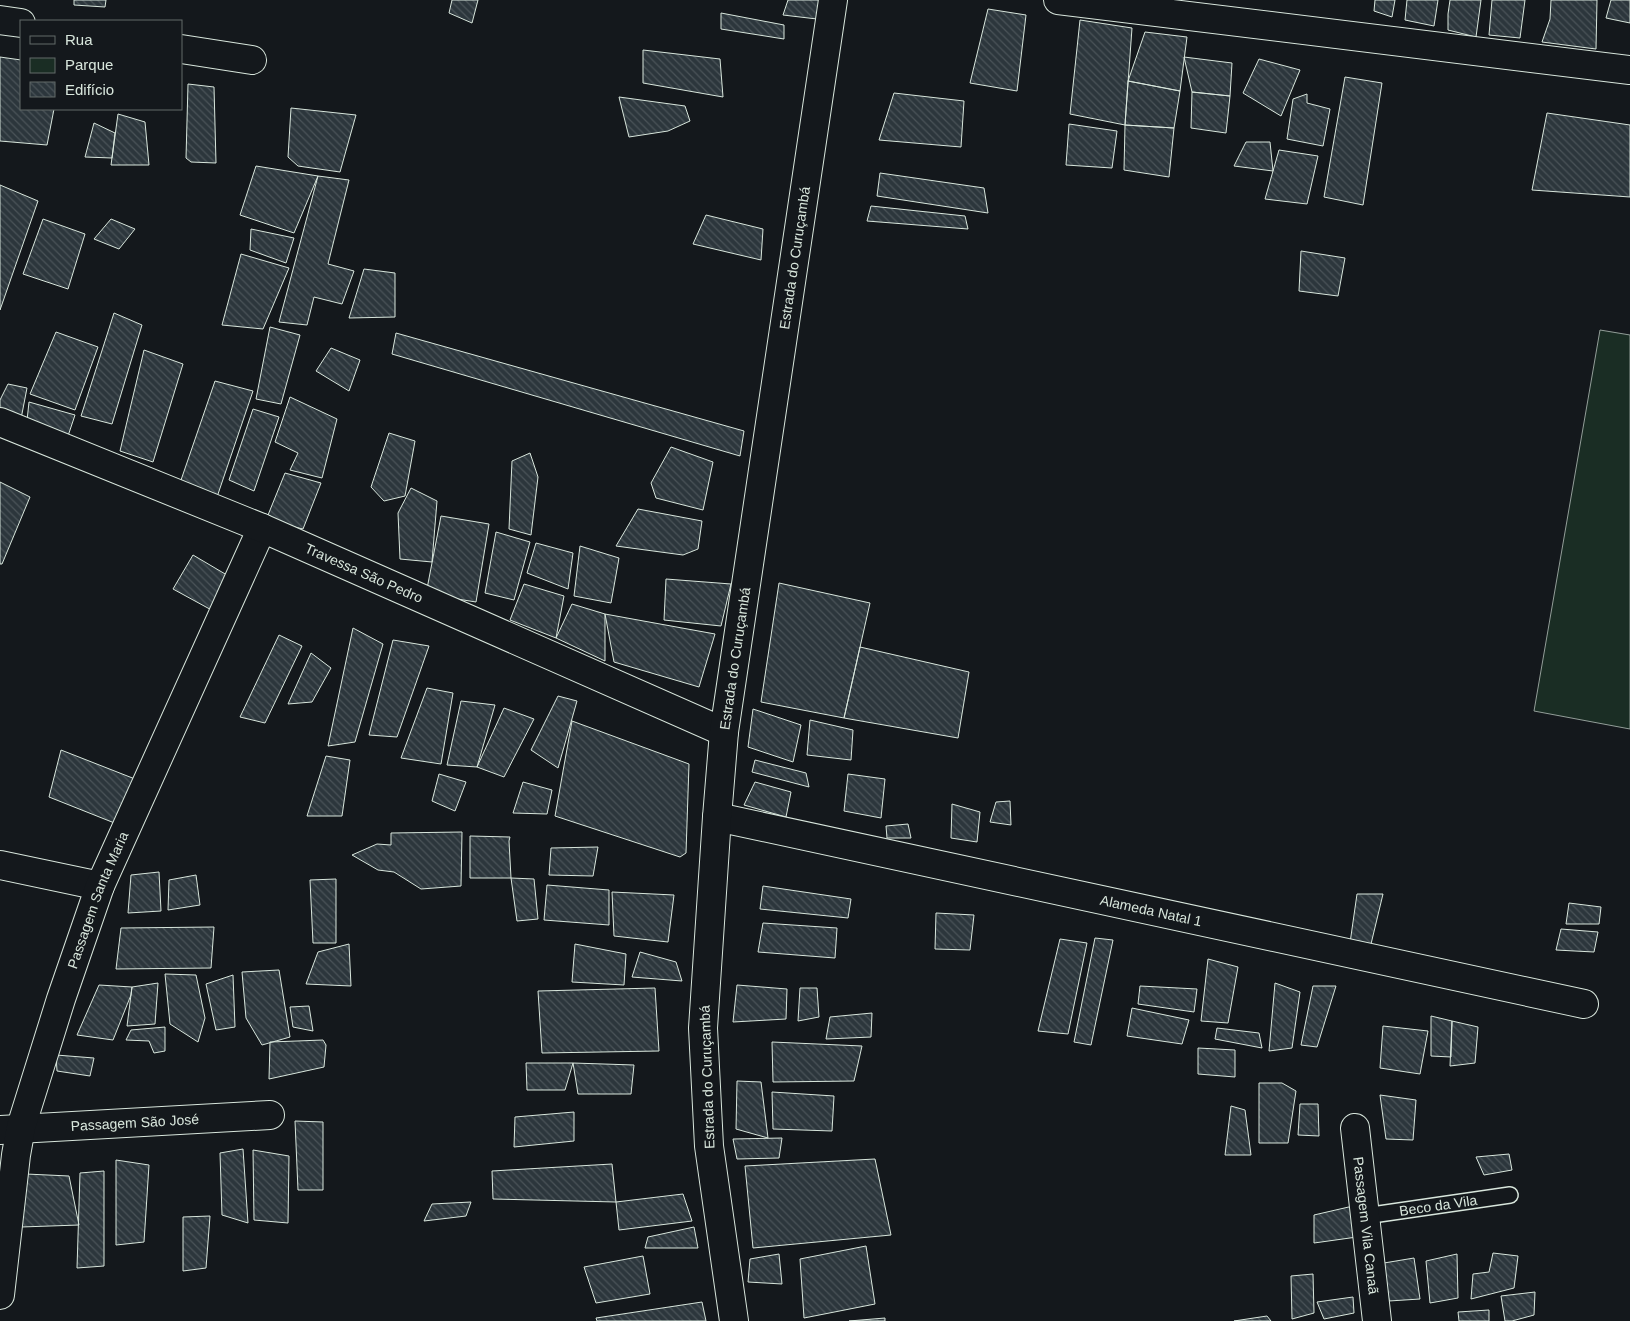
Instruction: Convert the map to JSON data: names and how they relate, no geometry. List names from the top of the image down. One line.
{"streets":{"street":["Estrada do Curuçambá","Travessa São Pedro","Passagem Santa Maria","Alameda Natal 1","Passagem São José","Passagem Vila Canaã"],"lane":["Beco da Vila"]},"crossings":[["Estrada do Curuçambá","Travessa São Pedro"],["Estrada do Curuçambá","Alameda Natal 1"],["Travessa São Pedro","Passagem Santa Maria"],["Passagem Santa Maria","Passagem São José"],["Beco da Vila","Passagem Vila Canaã"]],"legend":["Rua","Parque","Edifício"]}
